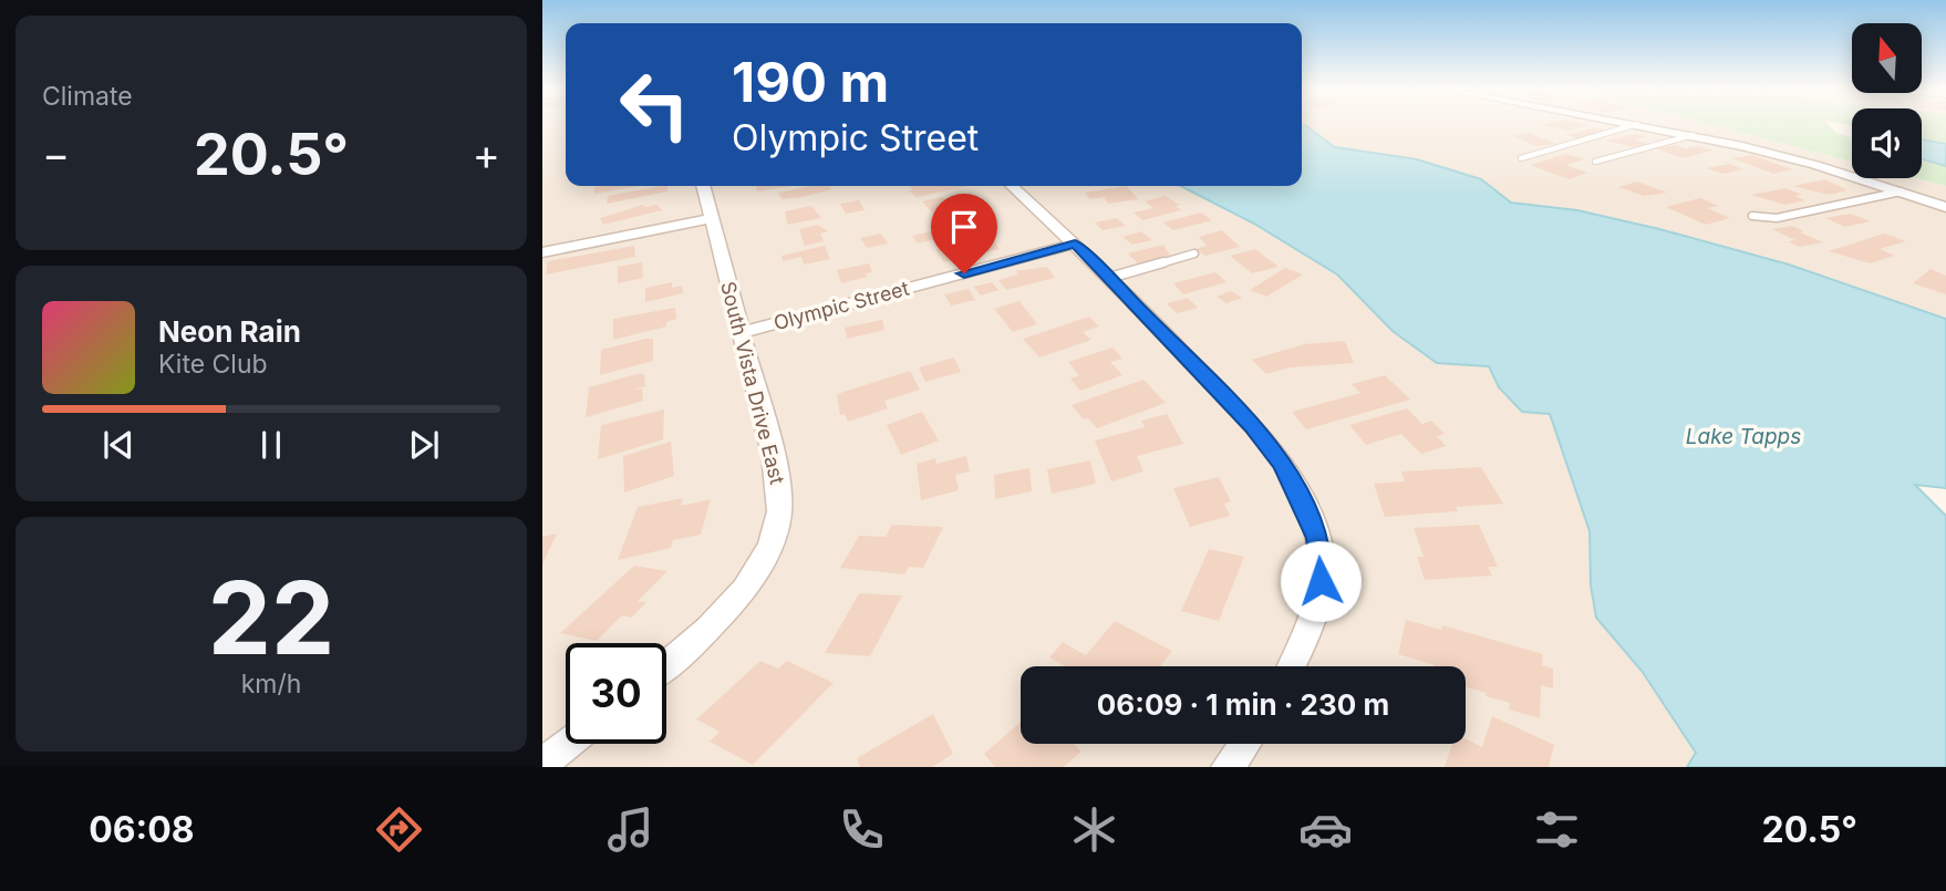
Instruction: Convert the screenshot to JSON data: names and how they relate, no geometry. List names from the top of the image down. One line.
{"streets":{"street":["Olympic Street","South Vista Drive East"]},"crossings":[["Olympic Street","South Vista Drive East"]],"water":["Lake Tapps"],"north":"top","page":{"tile":["Climate",["22","km/h"]],"turn":["190 m","Olympic Street"],"heat":["−","20.5°","+"],"song":["Neon Rain","Kite Club"],"limit":"30","trip":"06:09 · 1 min · 230 m","tabs":["06:08","20.5°"]}}
